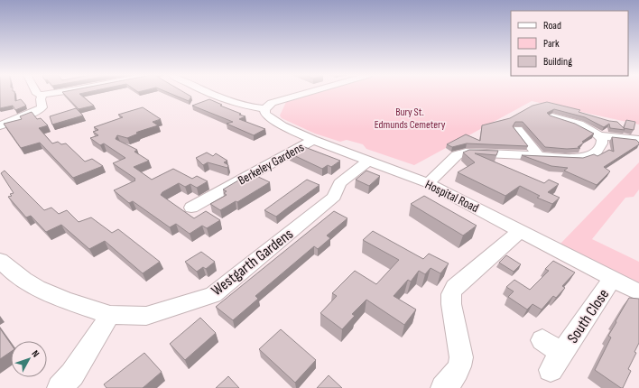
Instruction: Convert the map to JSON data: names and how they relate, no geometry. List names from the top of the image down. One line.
{"streets":{"street":["Berkeley Gardens","Hospital Road","Westgarth Gardens","South Close"]},"crossings":[["Berkeley Gardens","Hospital Road"],["Hospital Road","Westgarth Gardens"],["Hospital Road","South Close"]],"parks":["Bury St. Edmunds Cemetery"],"legend":["Road","Park","Building"],"north":"top right"}
